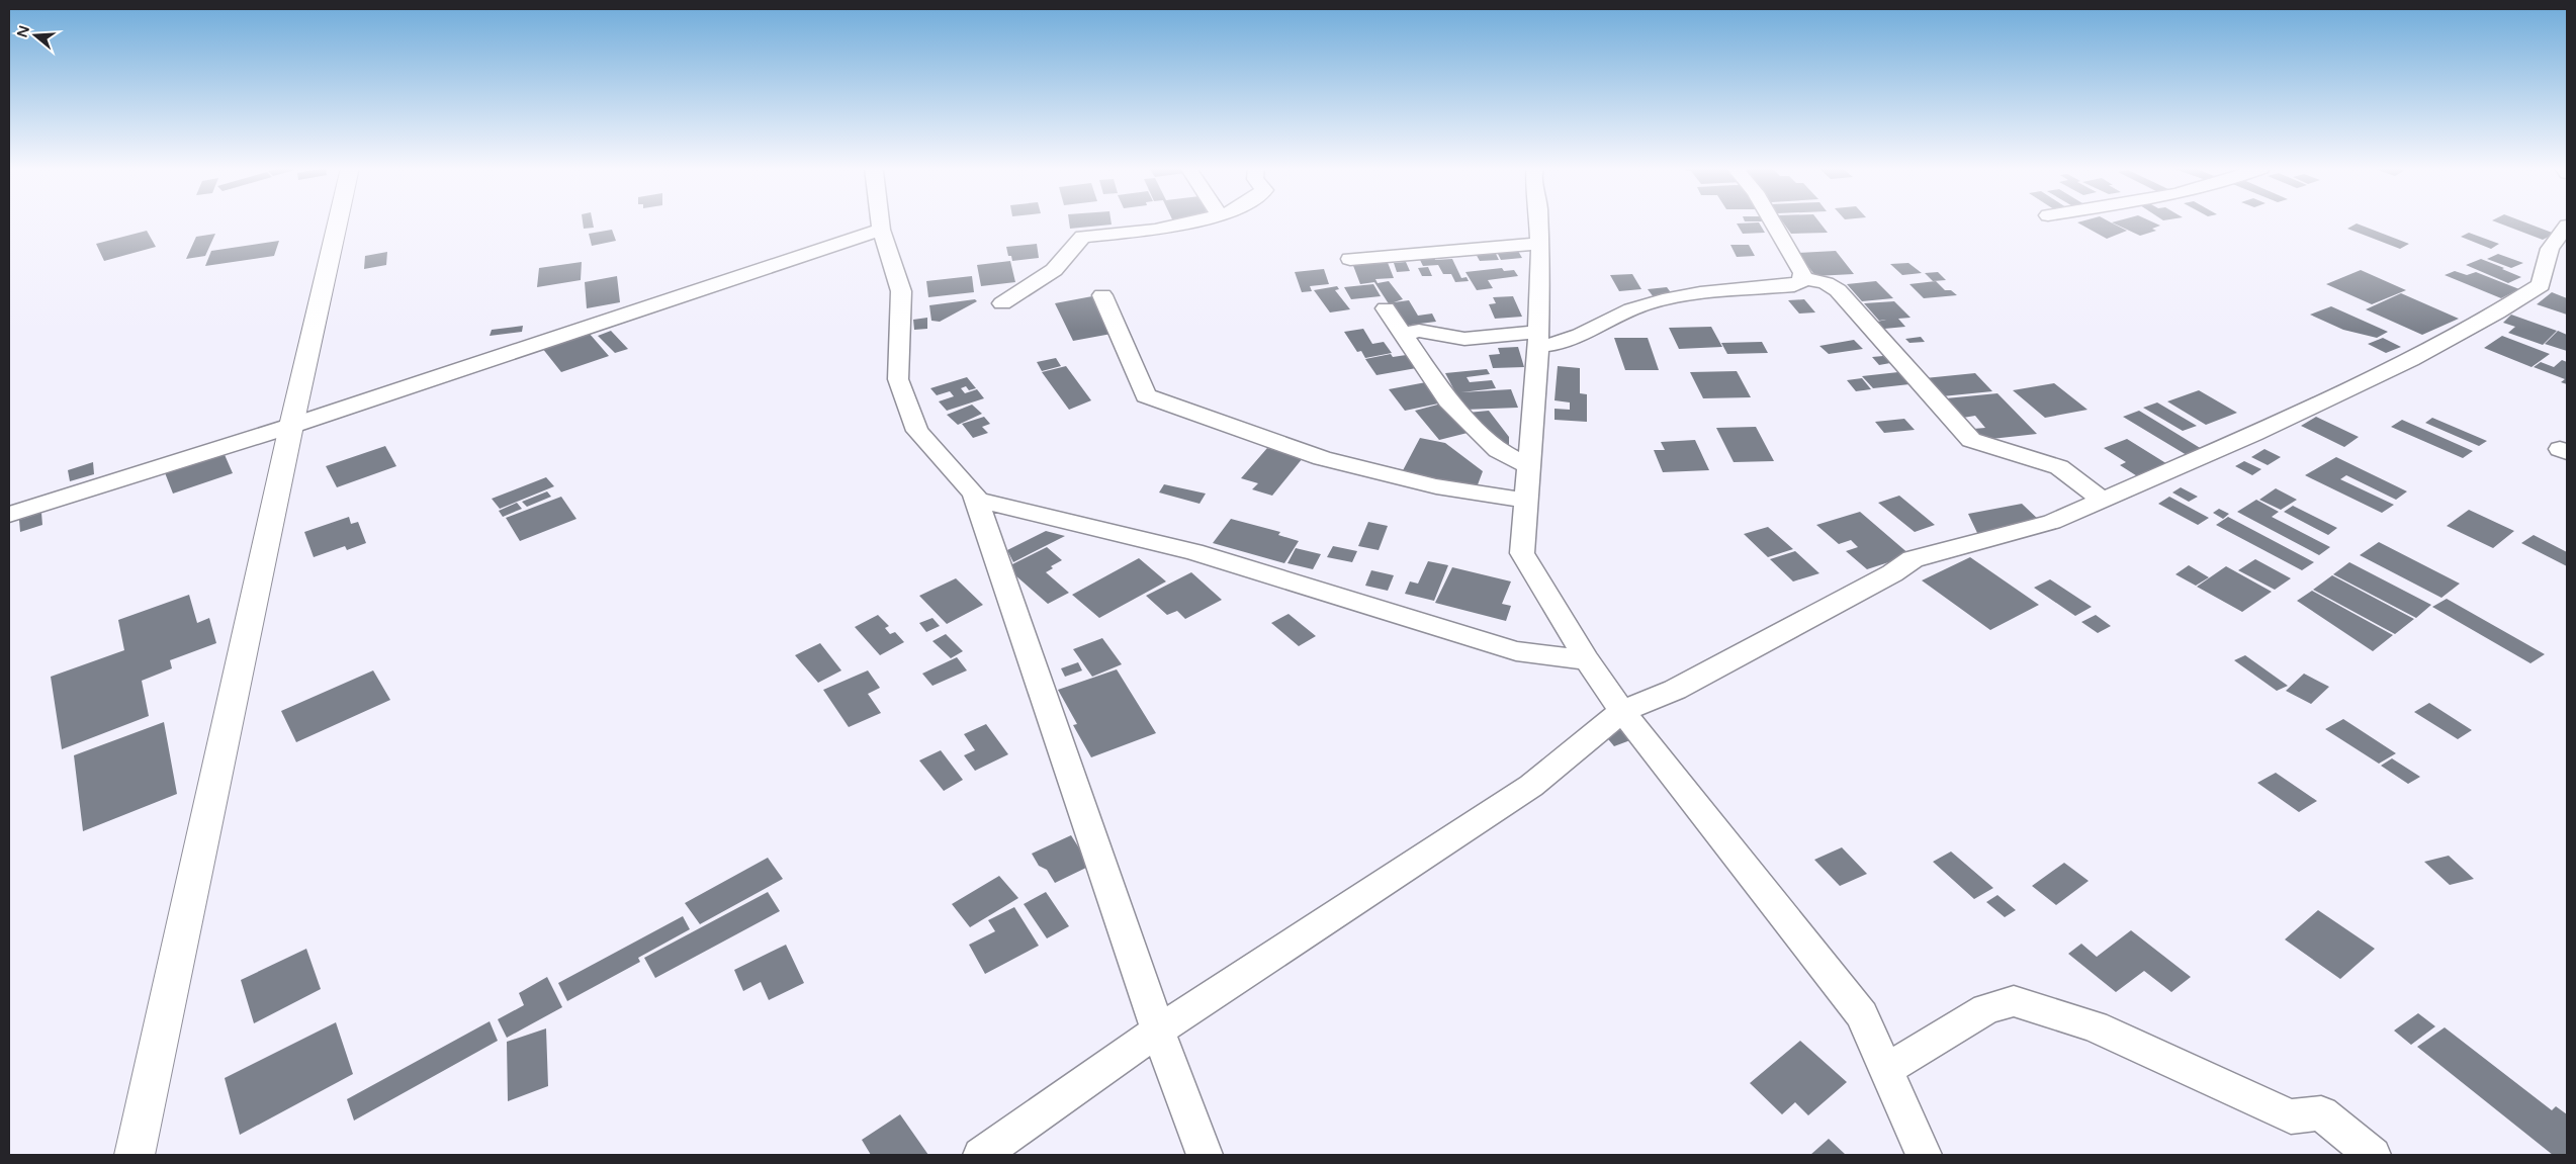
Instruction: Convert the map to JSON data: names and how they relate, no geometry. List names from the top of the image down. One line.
{"north":"left"}
